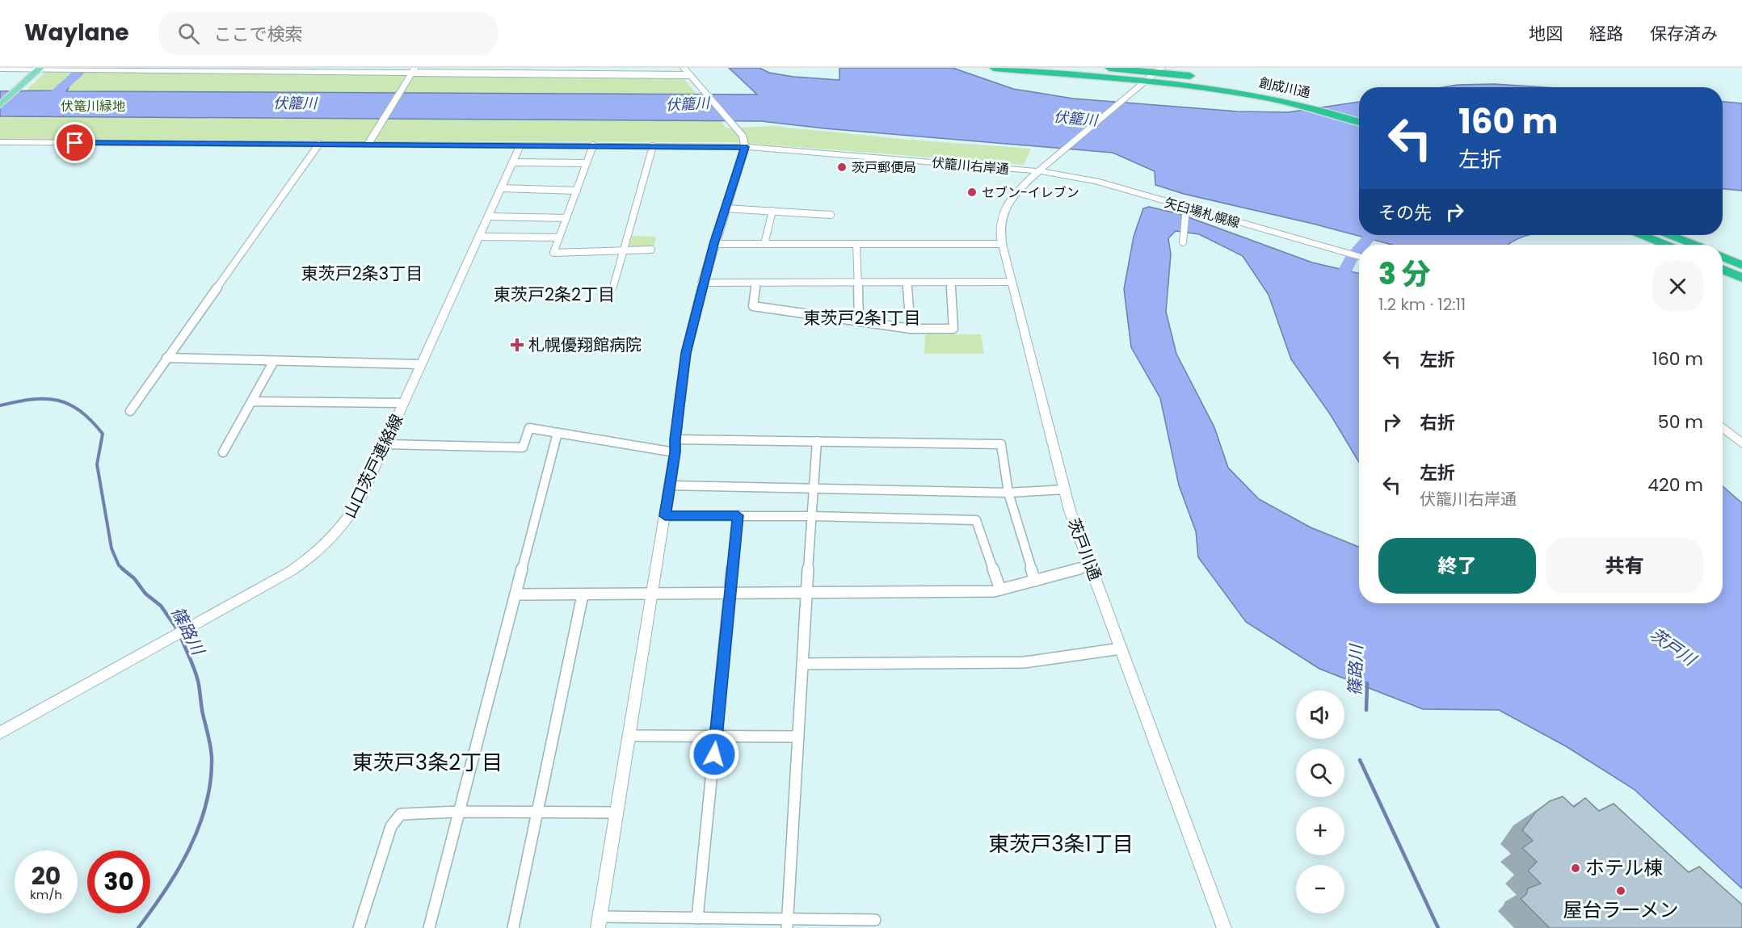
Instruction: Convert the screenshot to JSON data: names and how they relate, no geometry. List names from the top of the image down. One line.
{"streets":{"highway":["創成川通"],"street":["伏籠川右岸通","矢臼場札幌線","山口茨戸連絡線","茨戸川通"]},"crossings":[["創成川通","茨戸川通"],["伏籠川右岸通","矢臼場札幌線"],["伏籠川右岸通","山口茨戸連絡線"],["伏籠川右岸通","茨戸川通"],["矢臼場札幌線","茨戸川通"]],"districts":["東茨戸2条3丁目","東茨戸2条2丁目","東茨戸2条1丁目","東茨戸3条2丁目","東茨戸3条1丁目"],"water":["伏籠川","篠路川","茨戸川"],"parks":["伏篭川緑地"],"places":{"other":["茨戸郵便局","セブン-イレブン","ホテル棟","屋台ラーメン"],"health":["札幌優翔館病院"]},"page":{"header":"Waylane","search":"ここで検索","nav":["地図","経路","保存済み"],"turn":["160 m","左折"],"then":"その先","heading":["3 分","1.2 km · 12:11"],"list":[{"name":"左折","value":"160 m"},{"name":"右折","value":"50 m"},{"name":"左折","note":"伏籠川右岸通","value":"420 m"}],"buttons":["終了","共有"],"map_buttons":["+","−"],"speed":"20 km/h","limit":"30"}}
